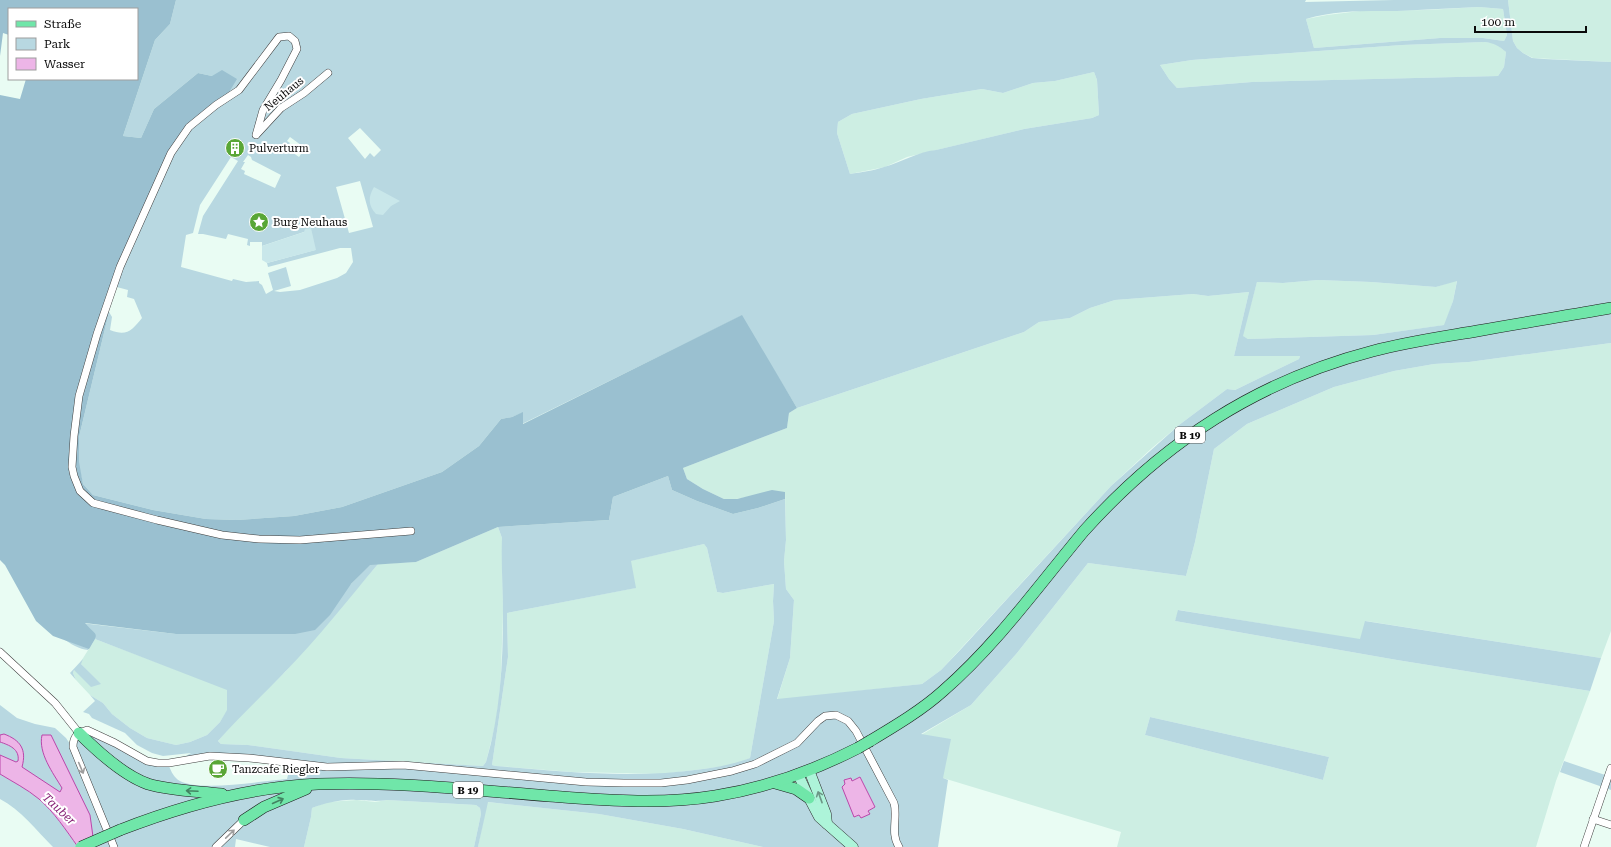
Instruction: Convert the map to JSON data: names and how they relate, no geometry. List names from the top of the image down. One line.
{"streets":{"main road":["B 19"],"street":["Neuhaus"]},"water":["Tauber"],"places":{"building":["Pulverturm"],"place":["Burg Neuhaus"],"cafe":["Tanzcafe Riegler"]},"legend":["Straße","Park","Wasser"],"scale_bar":"100 m"}
